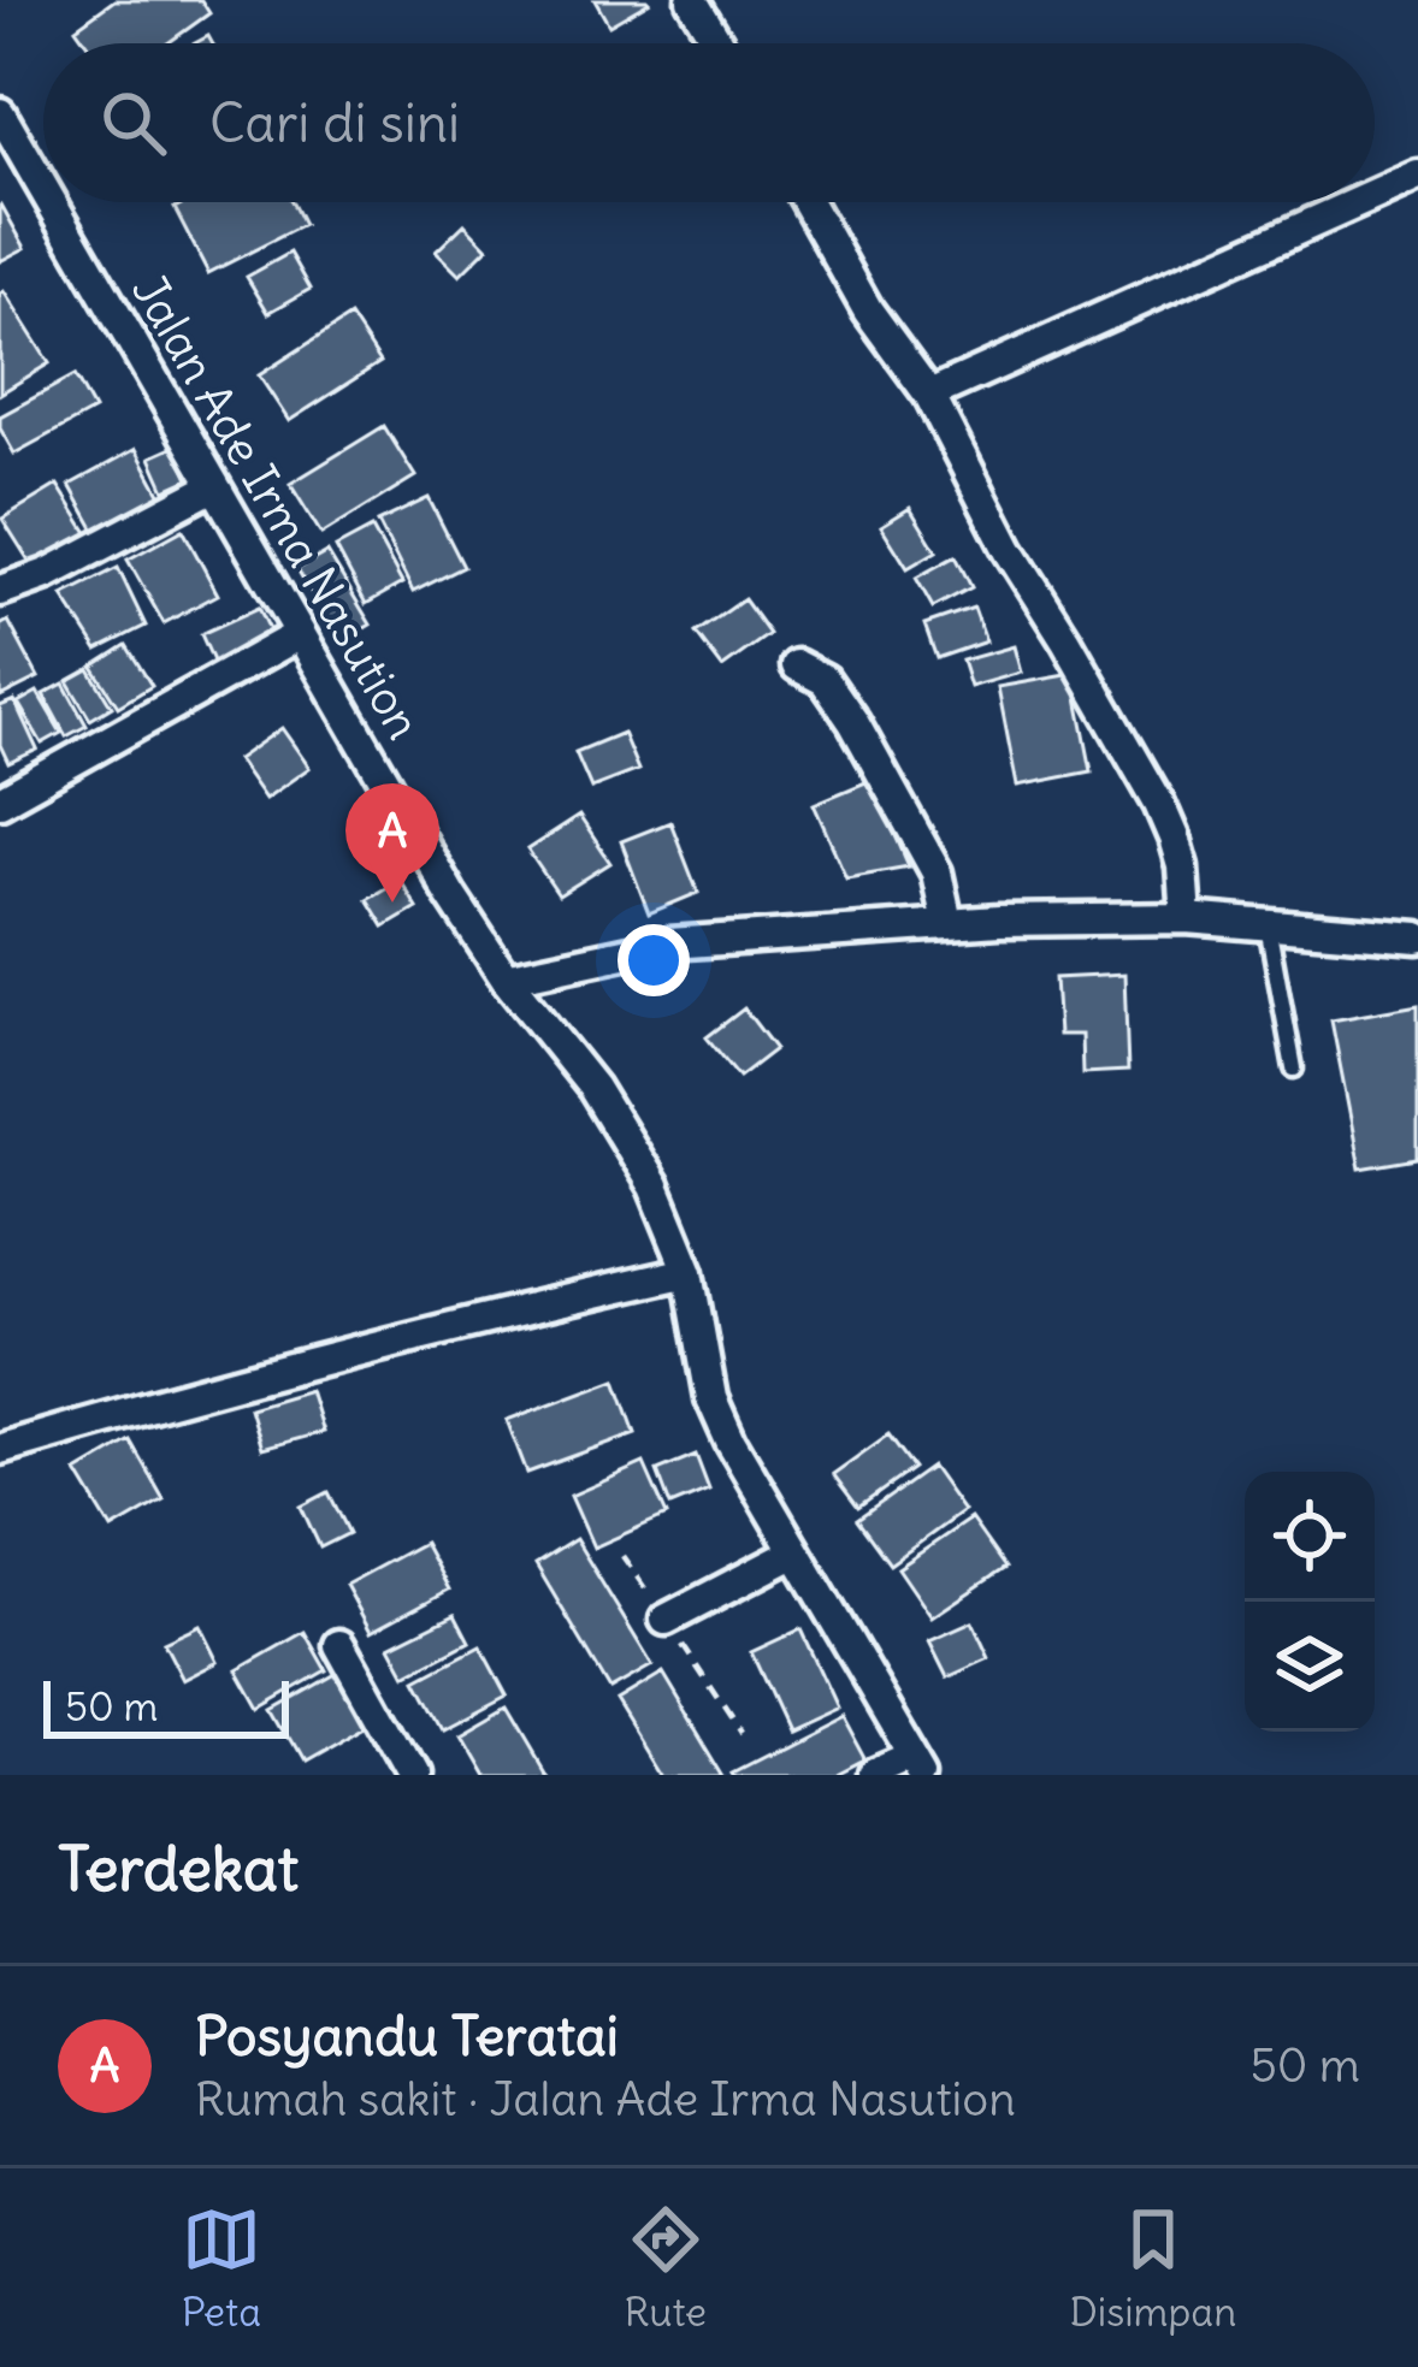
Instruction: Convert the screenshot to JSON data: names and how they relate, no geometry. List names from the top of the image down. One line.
{"streets":{"street":["Jalan Ade Irma Nasution"]},"scale_bar":"50 m","page":{"search":"Cari di sini","pins":"A","scale":"50 m","heading":"Terdekat","list":[{"mark":"A","name":"Posyandu Teratai","note":"Rumah sakit · Jalan Ade Irma Nasution","value":"50 m"}],"nav":["Peta","Rute","Disimpan"]}}
